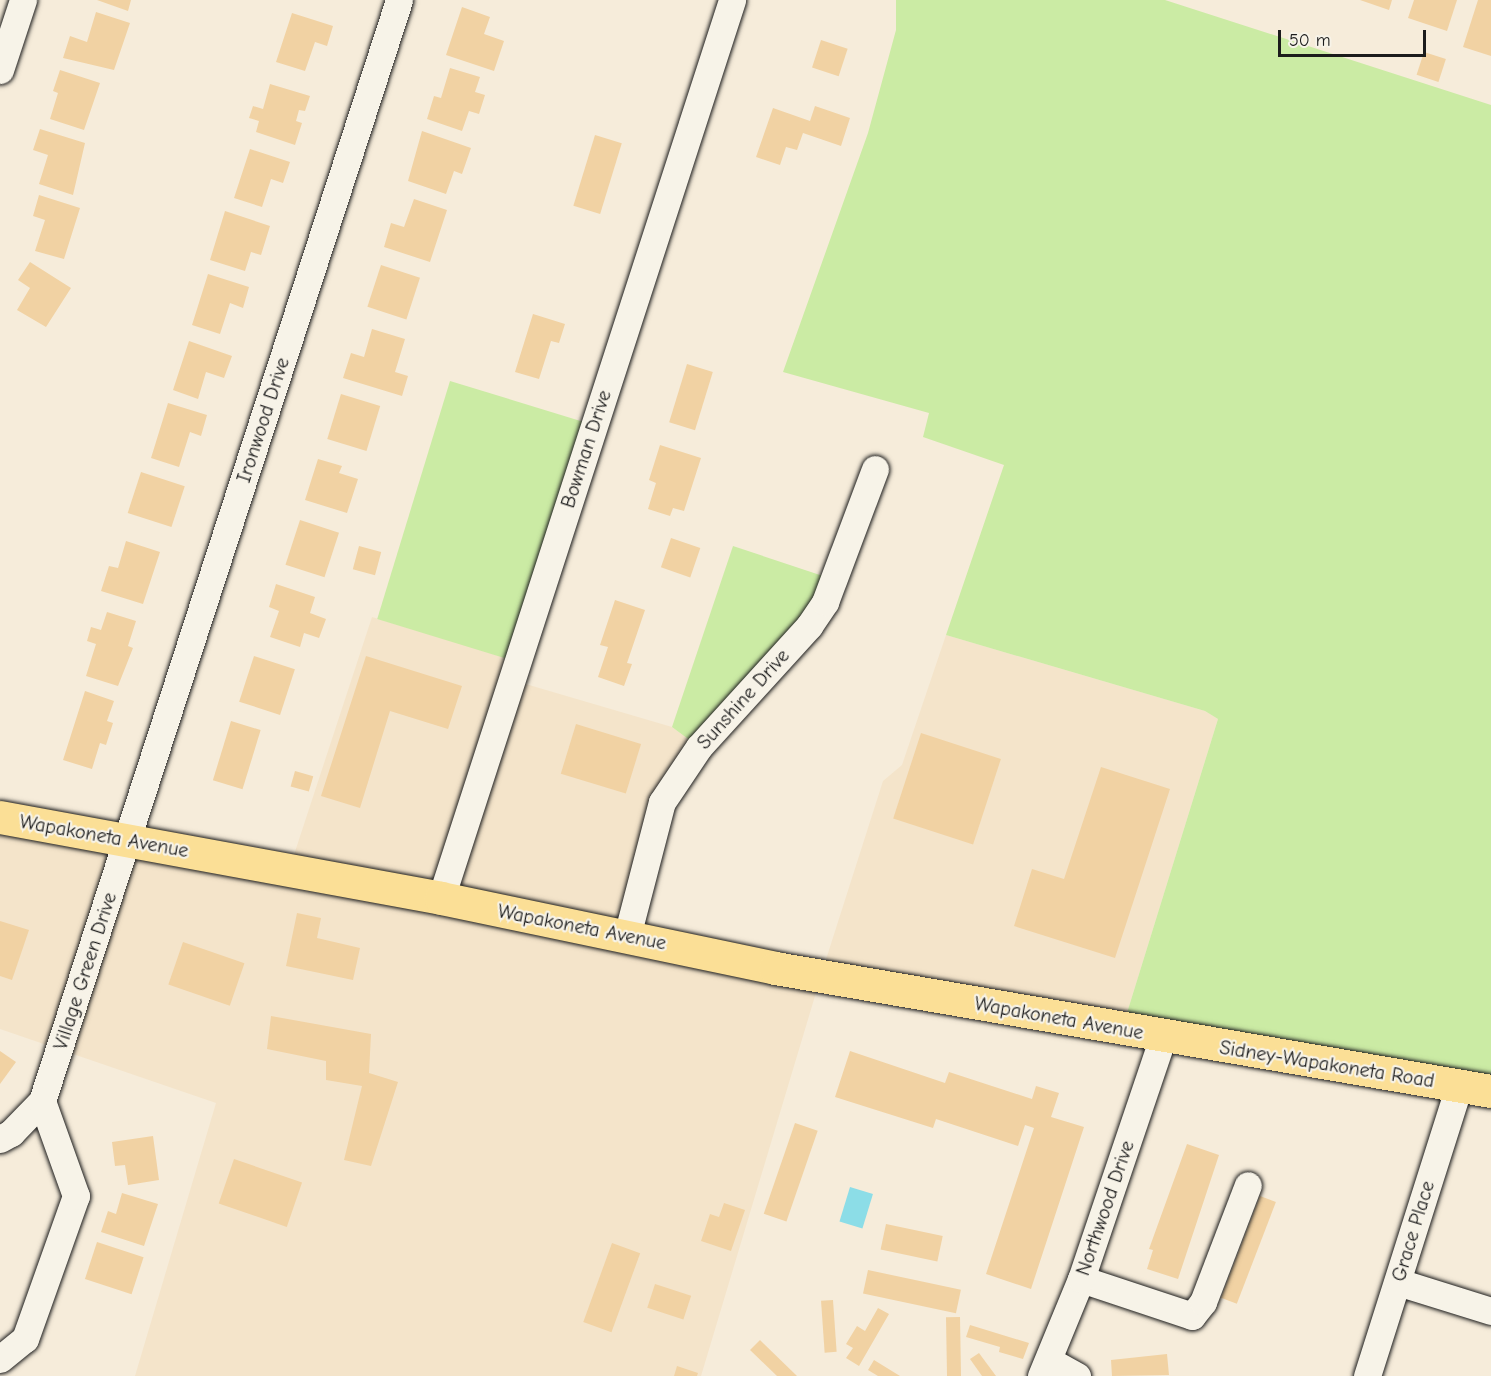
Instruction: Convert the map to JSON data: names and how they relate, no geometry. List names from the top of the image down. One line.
{"streets":{"main road":["Wapakoneta Avenue","Sidney-Wapakoneta Road"],"street":["Ironwood Drive","Bowman Drive","Sunshine Drive","Village Green Drive","Northwood Drive","Grace Place"]},"crossings":[["Ironwood Drive","Wapakoneta Avenue"],["Ironwood Drive","Village Green Drive"],["Bowman Drive","Wapakoneta Avenue"],["Sunshine Drive","Wapakoneta Avenue"],["Wapakoneta Avenue","Village Green Drive"],["Wapakoneta Avenue","Sidney-Wapakoneta Road"],["Wapakoneta Avenue","Northwood Drive"],["Sidney-Wapakoneta Road","Northwood Drive"],["Sidney-Wapakoneta Road","Grace Place"]],"scale_bar":"50 m"}
